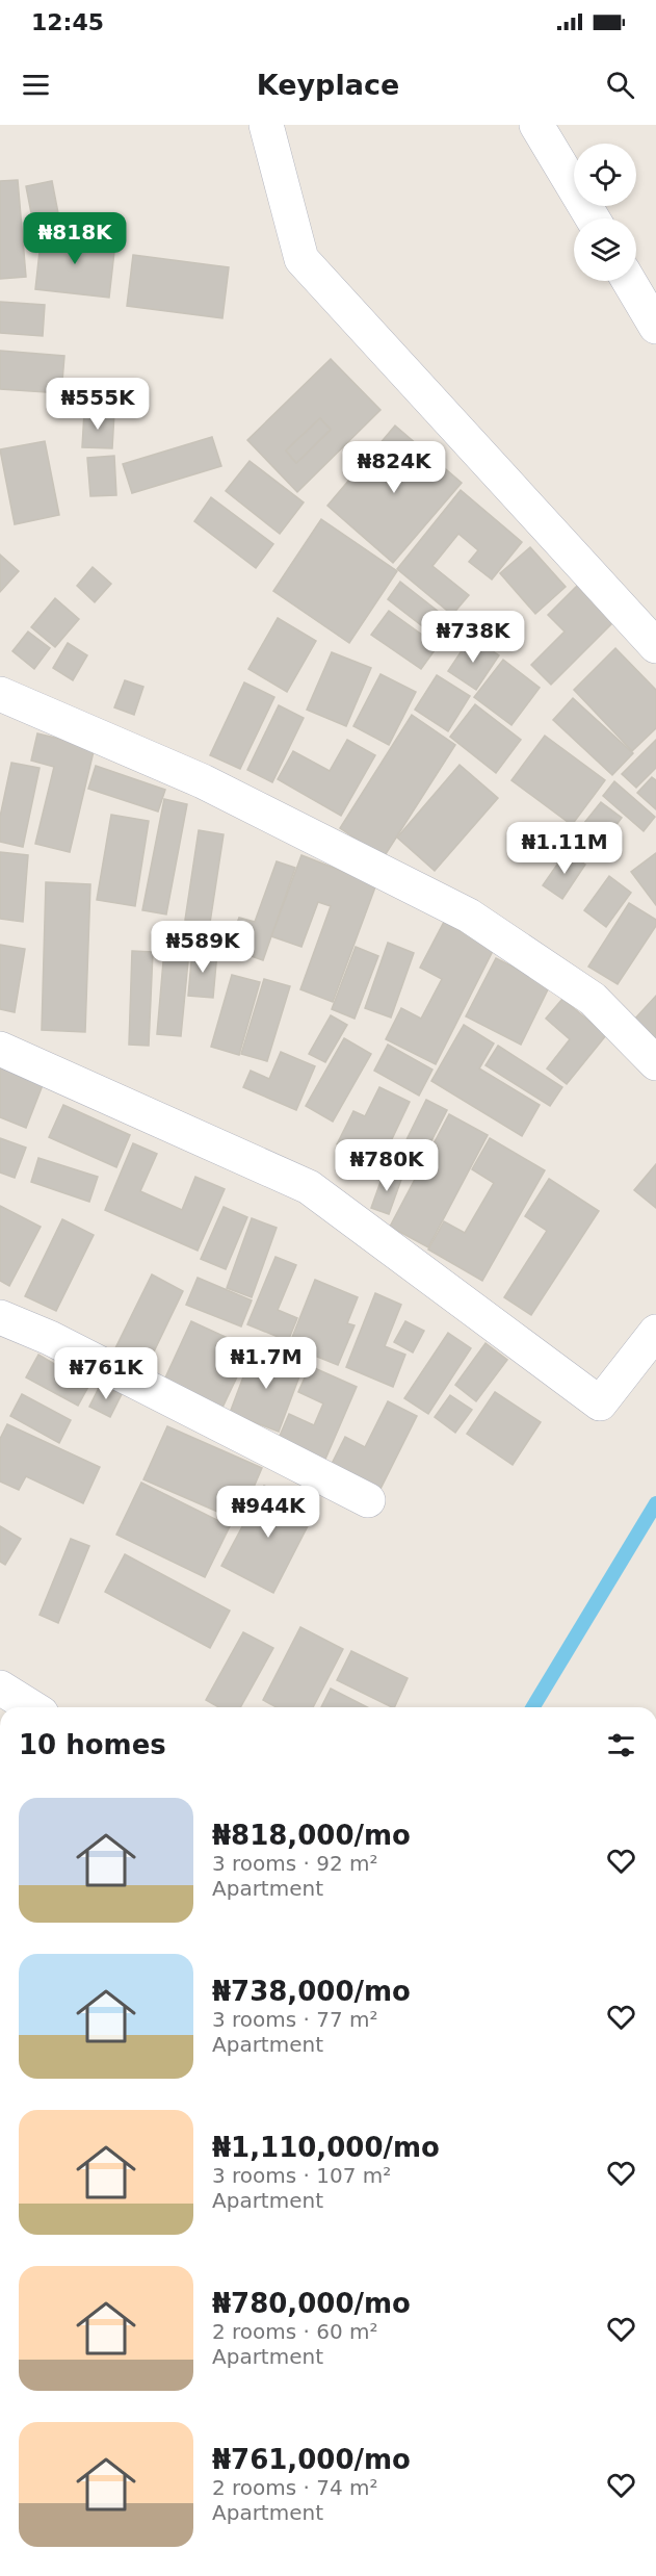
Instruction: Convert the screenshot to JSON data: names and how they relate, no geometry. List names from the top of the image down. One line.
{"page":{"status":"12:45","header":"Keyplace","price":["₦818K","₦555K","₦824K","₦738K","₦1.11M","₦589K","₦780K","₦1.7M","₦761K","₦944K"],"heading":"10 homes","list":[{"name":"₦818,000/mo","note":"3 rooms · 92 m² · Apartment"},{"name":"₦738,000/mo","note":"3 rooms · 77 m² · Apartment"},{"name":"₦1,110,000/mo","note":"3 rooms · 107 m² · Apartment"},{"name":"₦780,000/mo","note":"2 rooms · 60 m² · Apartment"},{"name":"₦761,000/mo","note":"2 rooms · 74 m² · Apartment"}]}}
